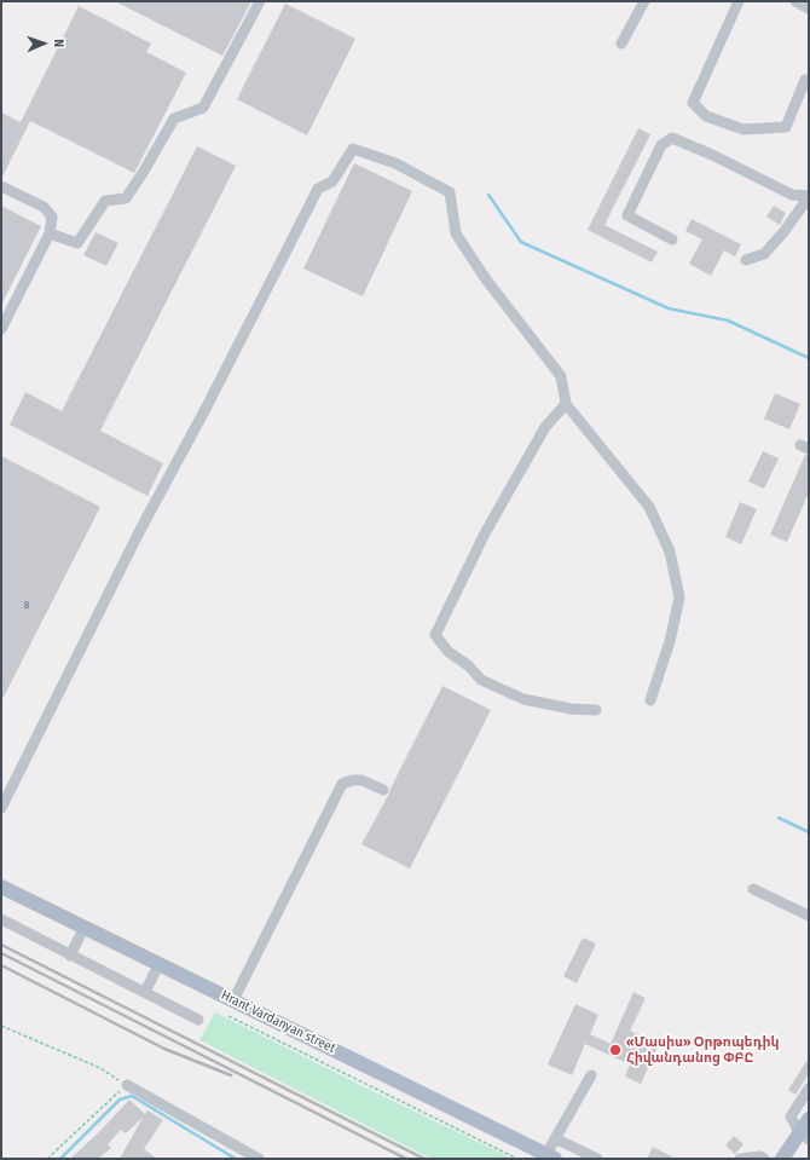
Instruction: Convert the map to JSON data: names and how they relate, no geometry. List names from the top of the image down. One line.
{"streets":{"main road":["Hrant Vardanyan street"]},"places":["«Մասիս» Օրթոպեդիկ Հիվանդանոց ՓԲԸ"],"house_numbers":["8"],"north":"right"}
